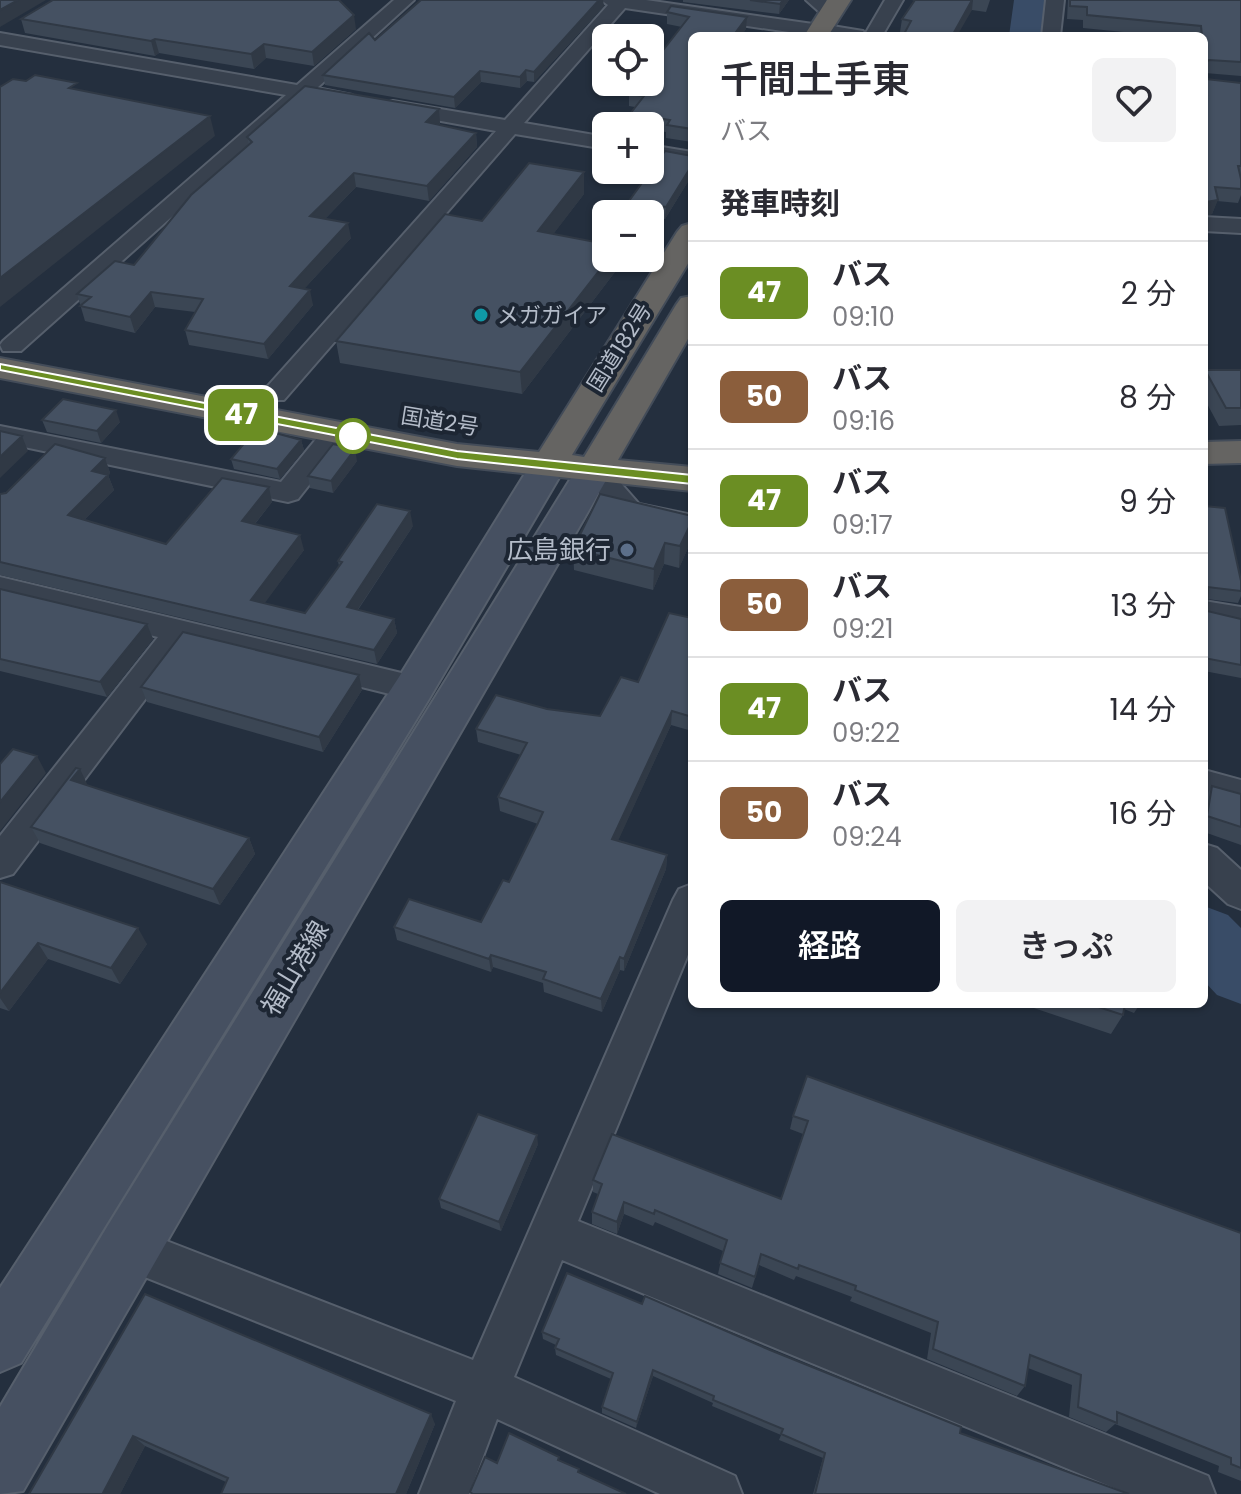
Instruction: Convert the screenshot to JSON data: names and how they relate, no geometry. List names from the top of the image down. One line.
{"streets":{"highway":["国道182号","国道2号"],"main road":["福山港線"]},"crossings":[["国道182号","国道2号"],["国道182号","福山港線"],["国道2号","福山港線"]],"places":["メガガイア","広島銀行"],"lines":["bus line 47"],"page":{"on_map":"47","map_buttons":["+","−"],"heading":[["千間土手東","バス"],"発車時刻"],"list":[{"mark":"47","name":"バス","note":"09:10","value":"2 分"},{"mark":"50","name":"バス","note":"09:16","value":"8 分"},{"mark":"47","name":"バス","note":"09:17","value":"9 分"},{"mark":"50","name":"バス","note":"09:21","value":"13 分"},{"mark":"47","name":"バス","note":"09:22","value":"14 分"},{"mark":"50","name":"バス","note":"09:24","value":"16 分"}],"buttons":["経路","きっぷ"]}}
